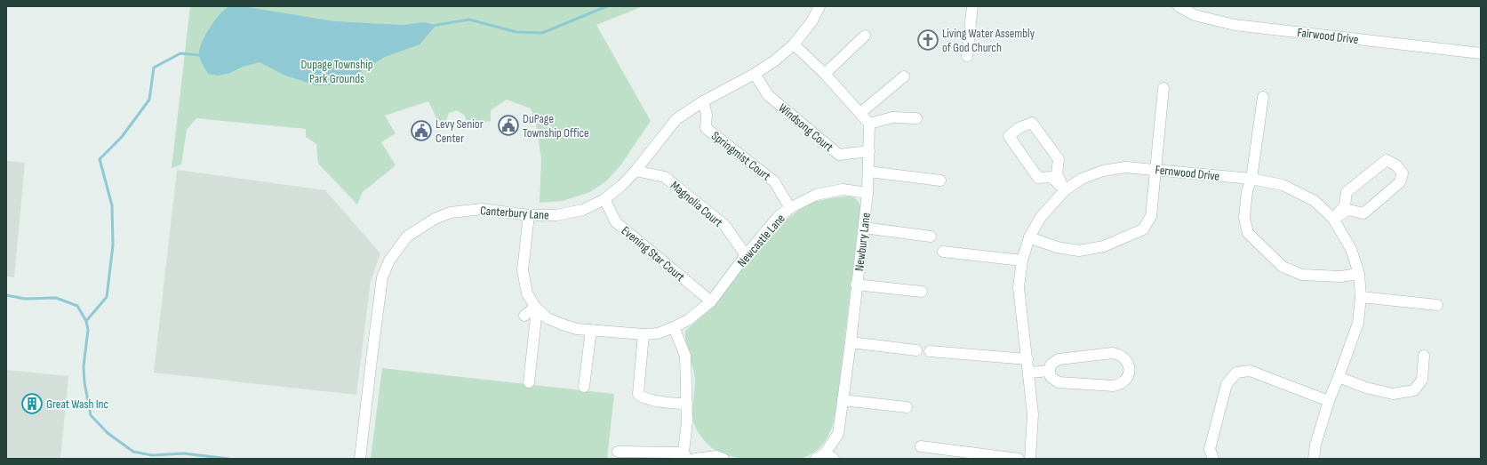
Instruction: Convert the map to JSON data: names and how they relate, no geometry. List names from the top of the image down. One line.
{"streets":{"street":["Fairwood Drive","Windsong Court","Springmist Court","Fernwood Drive","Magnolia Court","Canterbury Lane","Newcastle Lane","Newbury Lane","Evening Star Court"]},"crossings":[["Windsong Court","Canterbury Lane"],["Windsong Court","Newbury Lane"],["Springmist Court","Canterbury Lane"],["Springmist Court","Newcastle Lane"],["Magnolia Court","Canterbury Lane"],["Magnolia Court","Newcastle Lane"],["Canterbury Lane","Evening Star Court"],["Newcastle Lane","Newbury Lane"],["Newcastle Lane","Evening Star Court"]],"parks":["Dupage Township Park Grounds"],"places":{"church":["Living Water Assembly of God Church"],"public building":["DuPage Township Office","Levy Senior Center"],"building":["Great Wash Inc"]}}
